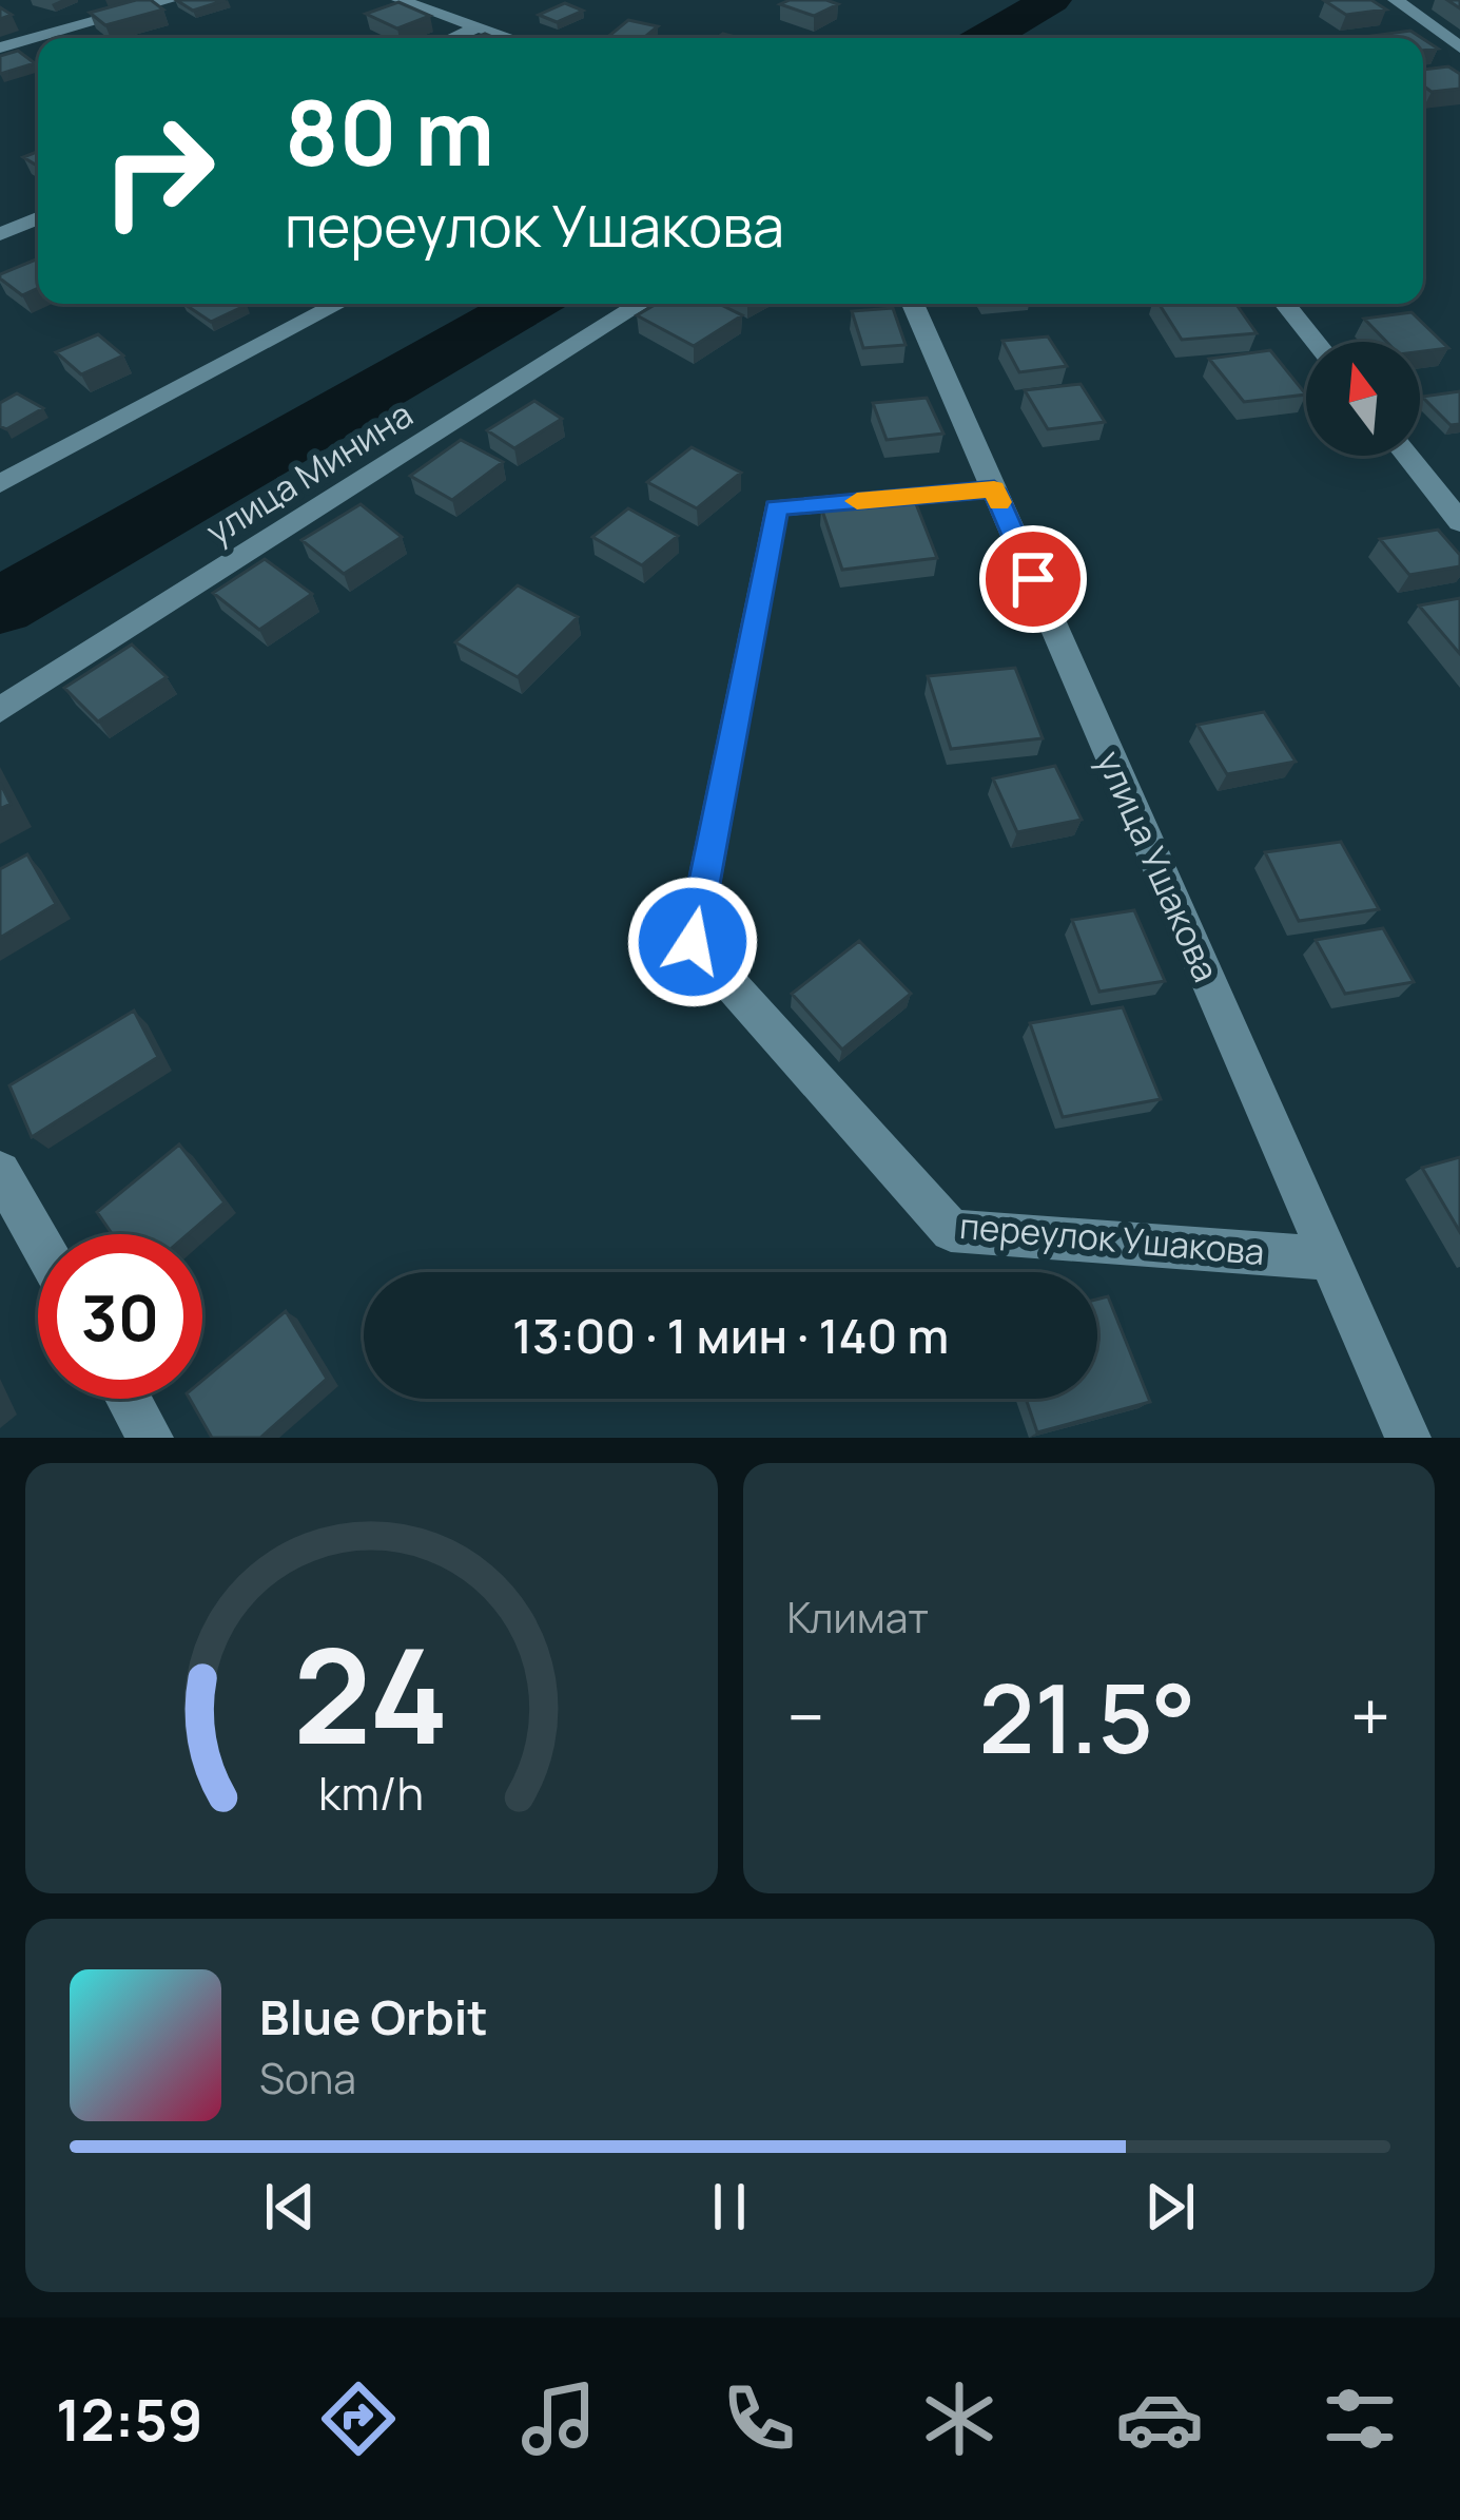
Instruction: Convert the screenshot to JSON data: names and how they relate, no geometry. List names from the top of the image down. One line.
{"streets":{"street":["улица Минина","улица Ушакова","переулок Ушакова"]},"crossings":[["улица Ушакова","переулок Ушакова"]],"north":"top","page":{"turn":["80 m","переулок Ушакова"],"limit":"30","trip":"13:00 · 1 мин · 140 m","tile":"Климат","heat":["−","21.5°","+"],"song":["Blue Orbit","Sona"],"tabs":"12:59","gauge":["24","km/h"]}}
